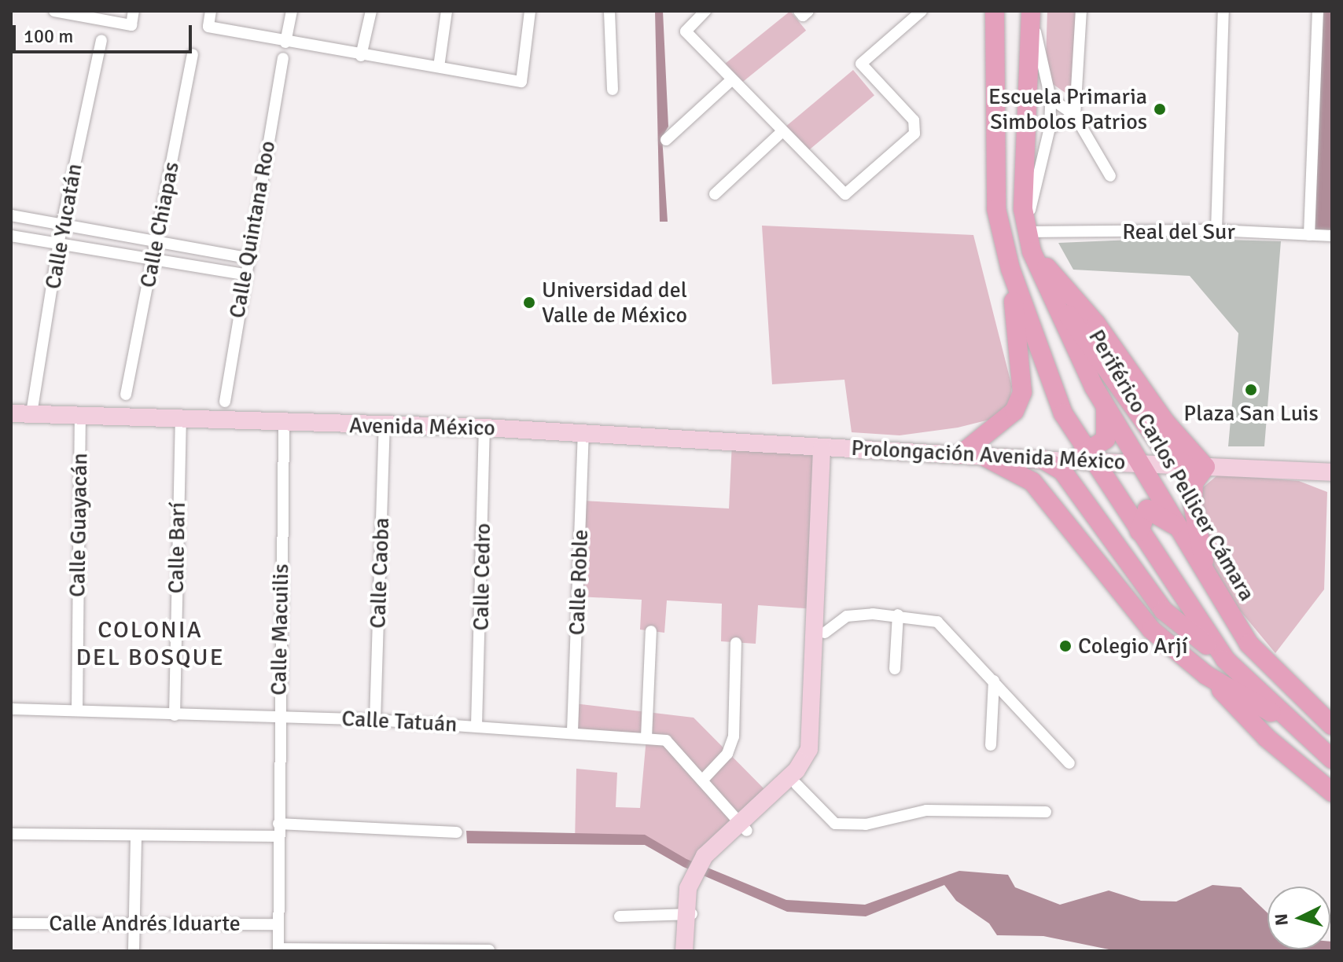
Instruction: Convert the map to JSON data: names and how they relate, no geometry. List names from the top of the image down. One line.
{"streets":{"main road":["Avenida México","Prolongación Avenida México","Periférico Carlos Pellicer Cámara"],"street":["Calle Chiapas","Calle Yucatán","Calle Quintana Roo","Real del Sur","Calle Guayacán","Calle Barí","Calle Caoba","Calle Cedro","Calle Roble","Calle Macuilis","Calle Tatuán","Calle Andrés Iduarte"]},"crossings":[["Calle Yucatán","Avenida México"],["Real del Sur","Periférico Carlos Pellicer Cámara"],["Avenida México","Prolongación Avenida México"],["Avenida México","Calle Guayacán"],["Avenida México","Calle Barí"],["Avenida México","Calle Caoba"],["Avenida México","Calle Cedro"],["Avenida México","Calle Roble"],["Avenida México","Calle Macuilis"],["Prolongación Avenida México","Periférico Carlos Pellicer Cámara"],["Calle Guayacán","Calle Tatuán"],["Calle Barí","Calle Tatuán"],["Calle Caoba","Calle Tatuán"],["Calle Cedro","Calle Tatuán"],["Calle Roble","Calle Tatuán"],["Calle Macuilis","Calle Tatuán"],["Calle Macuilis","Calle Andrés Iduarte"]],"districts":["COLONIA DEL BOSQUE"],"places":["Escuela Primaria Simbolos Patrios","Universidad del Valle de México","Plaza San Luis","Colegio Arjí"],"scale_bar":"100 m","north":"left"}
